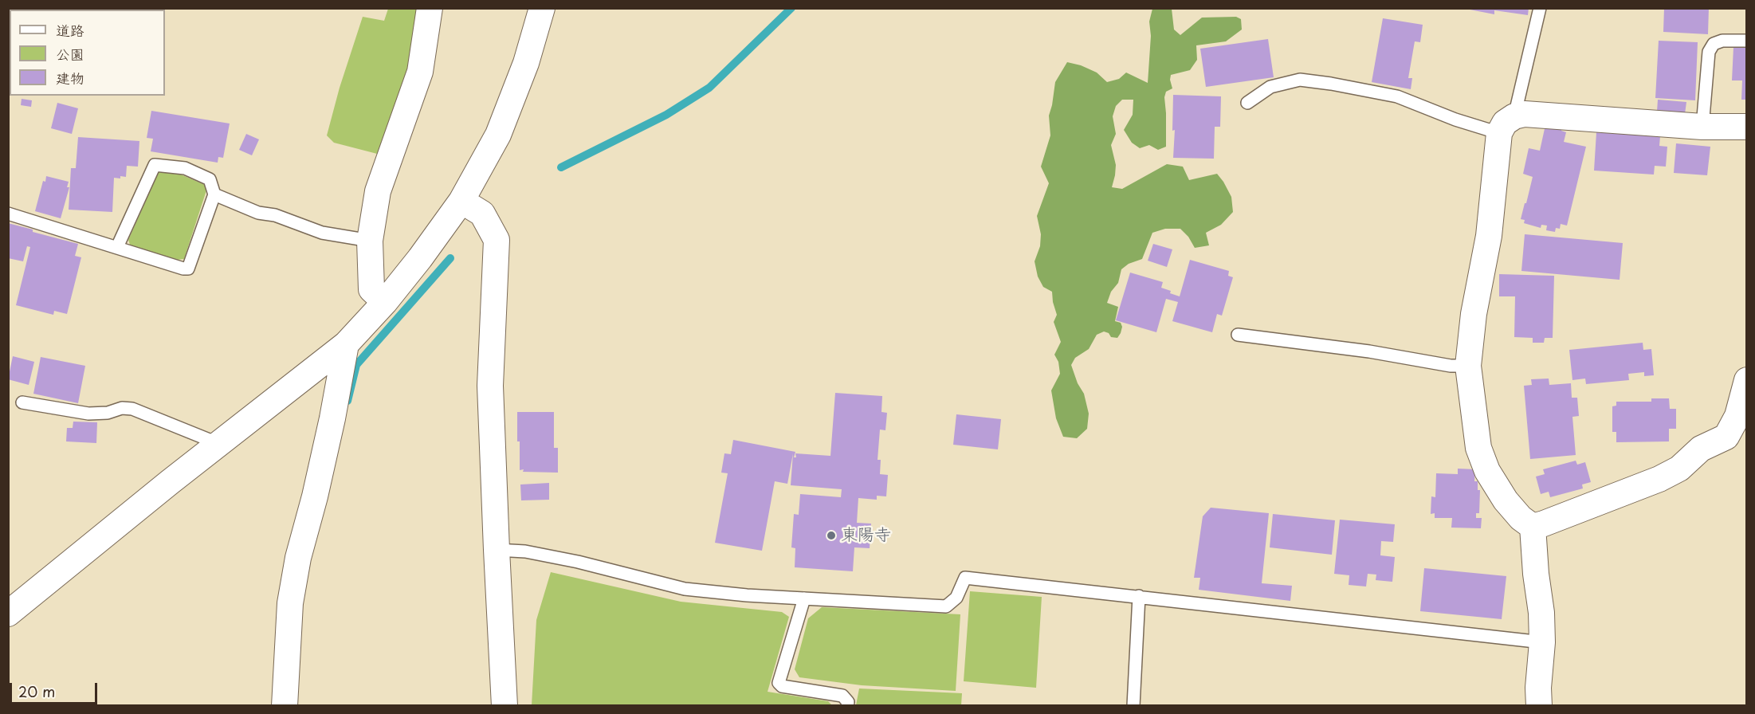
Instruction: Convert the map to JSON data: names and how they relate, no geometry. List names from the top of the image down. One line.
{"places":["東陽寺"],"legend":["道路","公園","建物"],"scale_bar":"20 m"}
